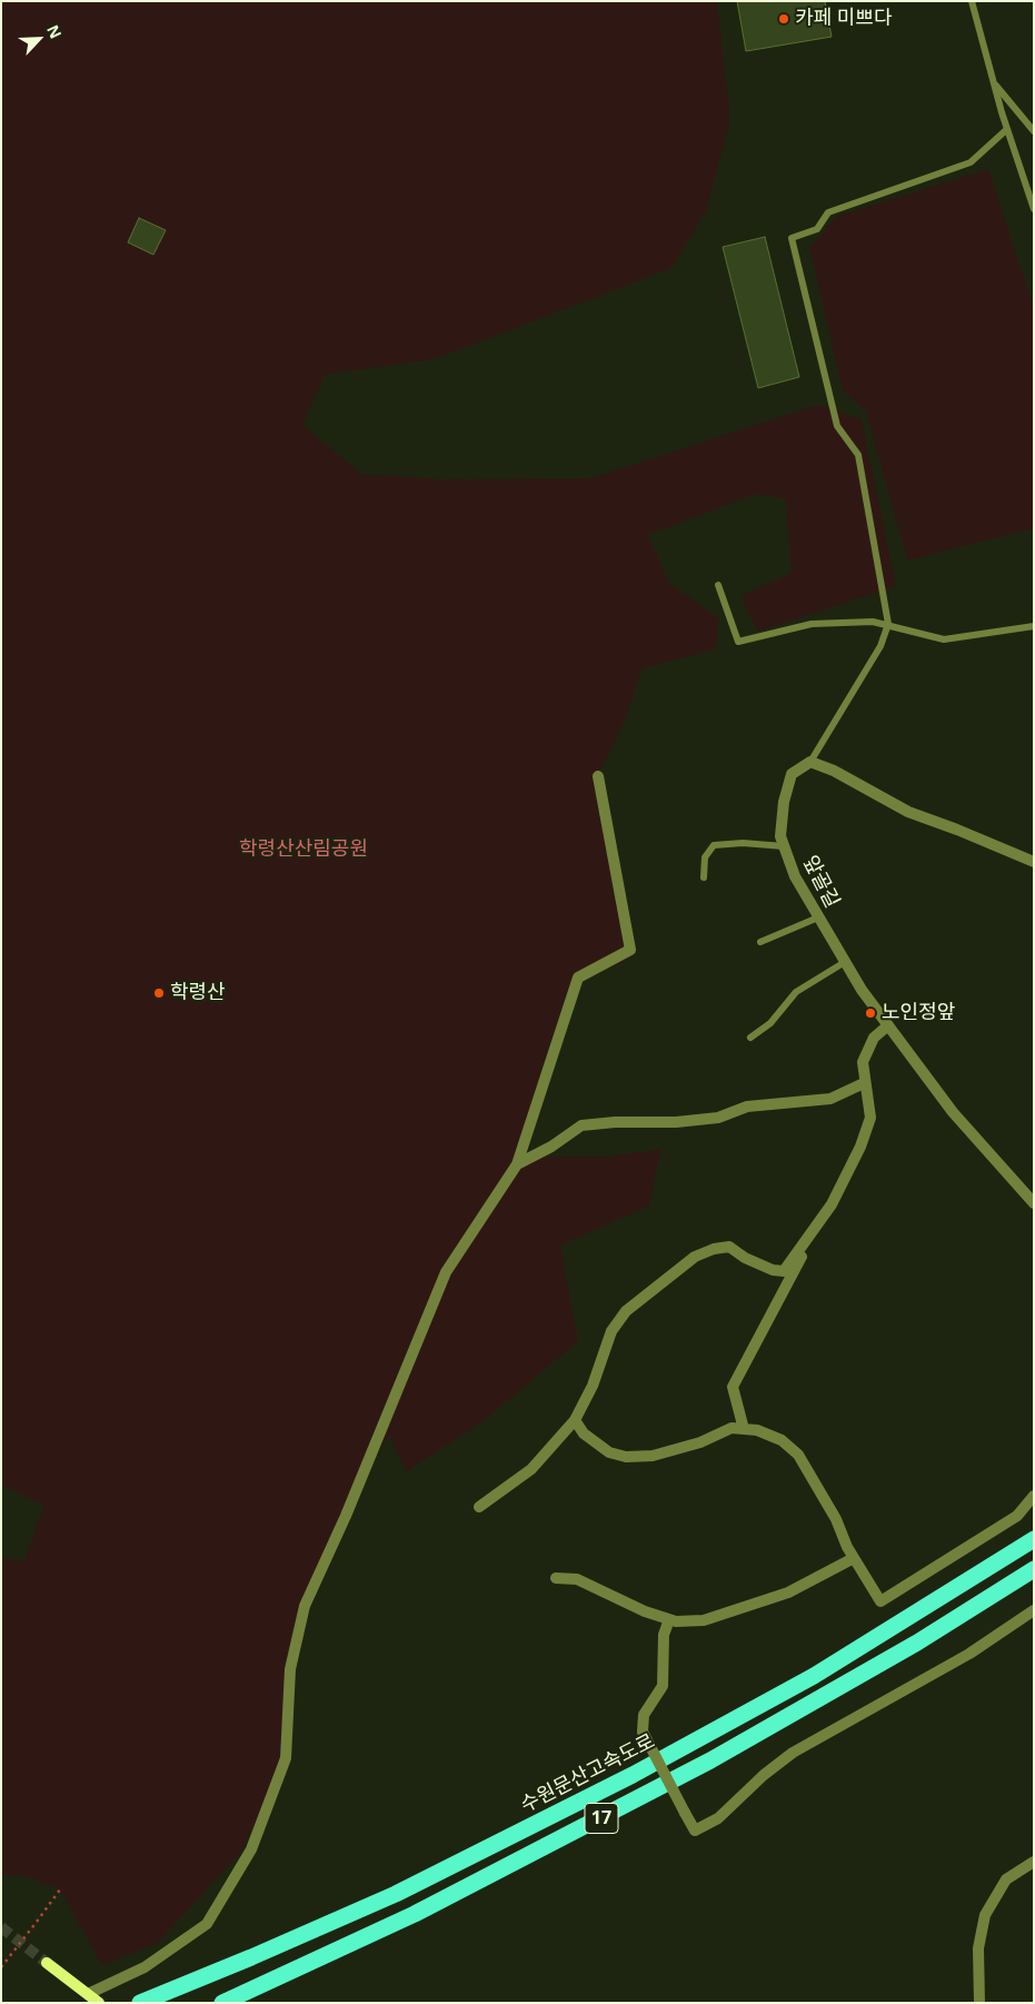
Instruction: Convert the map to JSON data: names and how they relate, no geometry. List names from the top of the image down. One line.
{"streets":{"highway":["수원문산고속도로","17"],"street":["앞골길"]},"parks":["학령산산림공원"],"places":["카페 미쁘다","학령산","노인정앞"],"north":"top right"}
